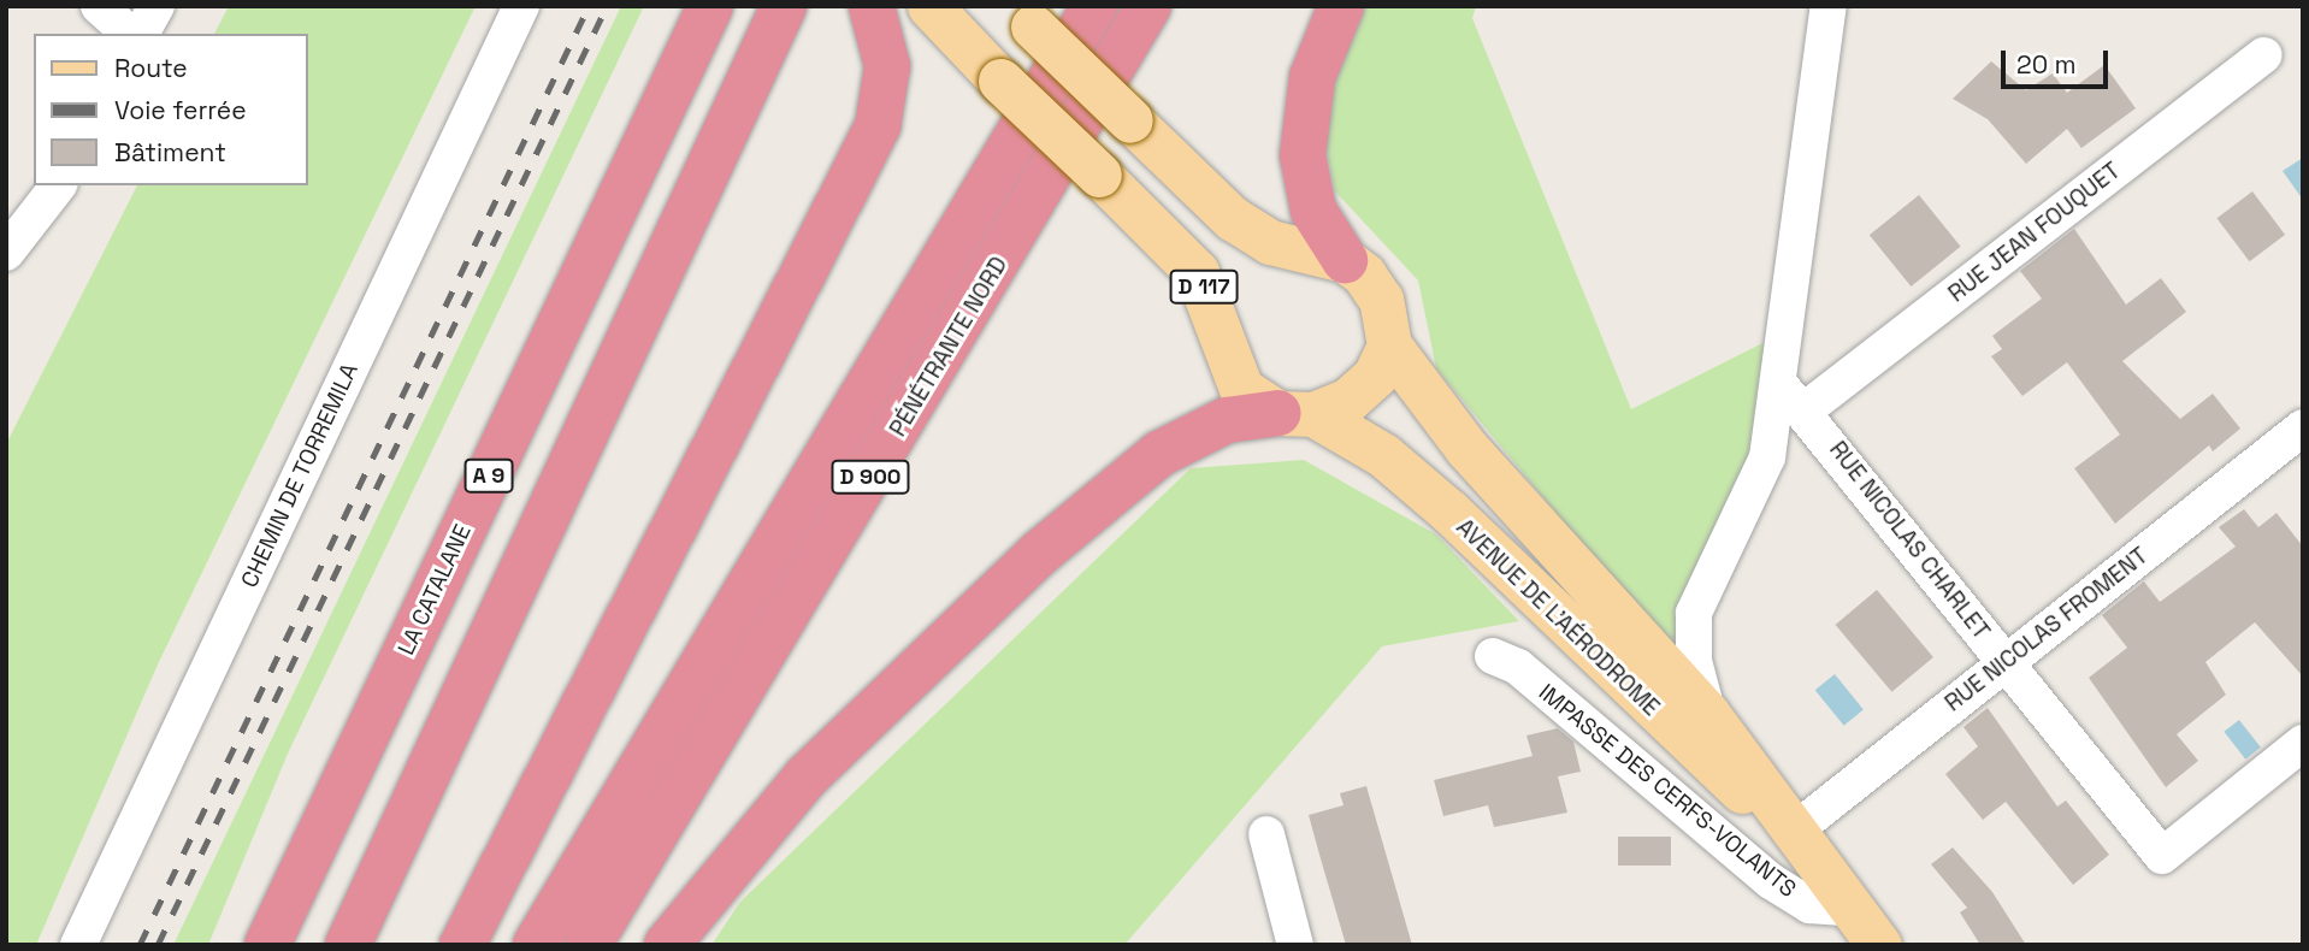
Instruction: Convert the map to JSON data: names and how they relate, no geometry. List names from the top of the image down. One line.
{"streets":{"highway":["PÉNÉTRANTE NORD","A 9","D 900","LA CATALANE"],"main road":["D 117","AVENUE DE L'AÉRODROME"],"street":["RUE JEAN FOUQUET","CHEMIN DE TORREMILA","RUE NICOLAS CHARLET","RUE NICOLAS FROMENT","IMPASSE DES CERFS-VOLANTS"]},"crossings":[["RUE JEAN FOUQUET","RUE NICOLAS CHARLET"],["D 117","AVENUE DE L'AÉRODROME"],["RUE NICOLAS CHARLET","RUE NICOLAS FROMENT"],["AVENUE DE L'AÉRODROME","RUE NICOLAS FROMENT"],["AVENUE DE L'AÉRODROME","IMPASSE DES CERFS-VOLANTS"]],"legend":["Route","Voie ferrée","Bâtiment"],"scale_bar":"20 m"}
